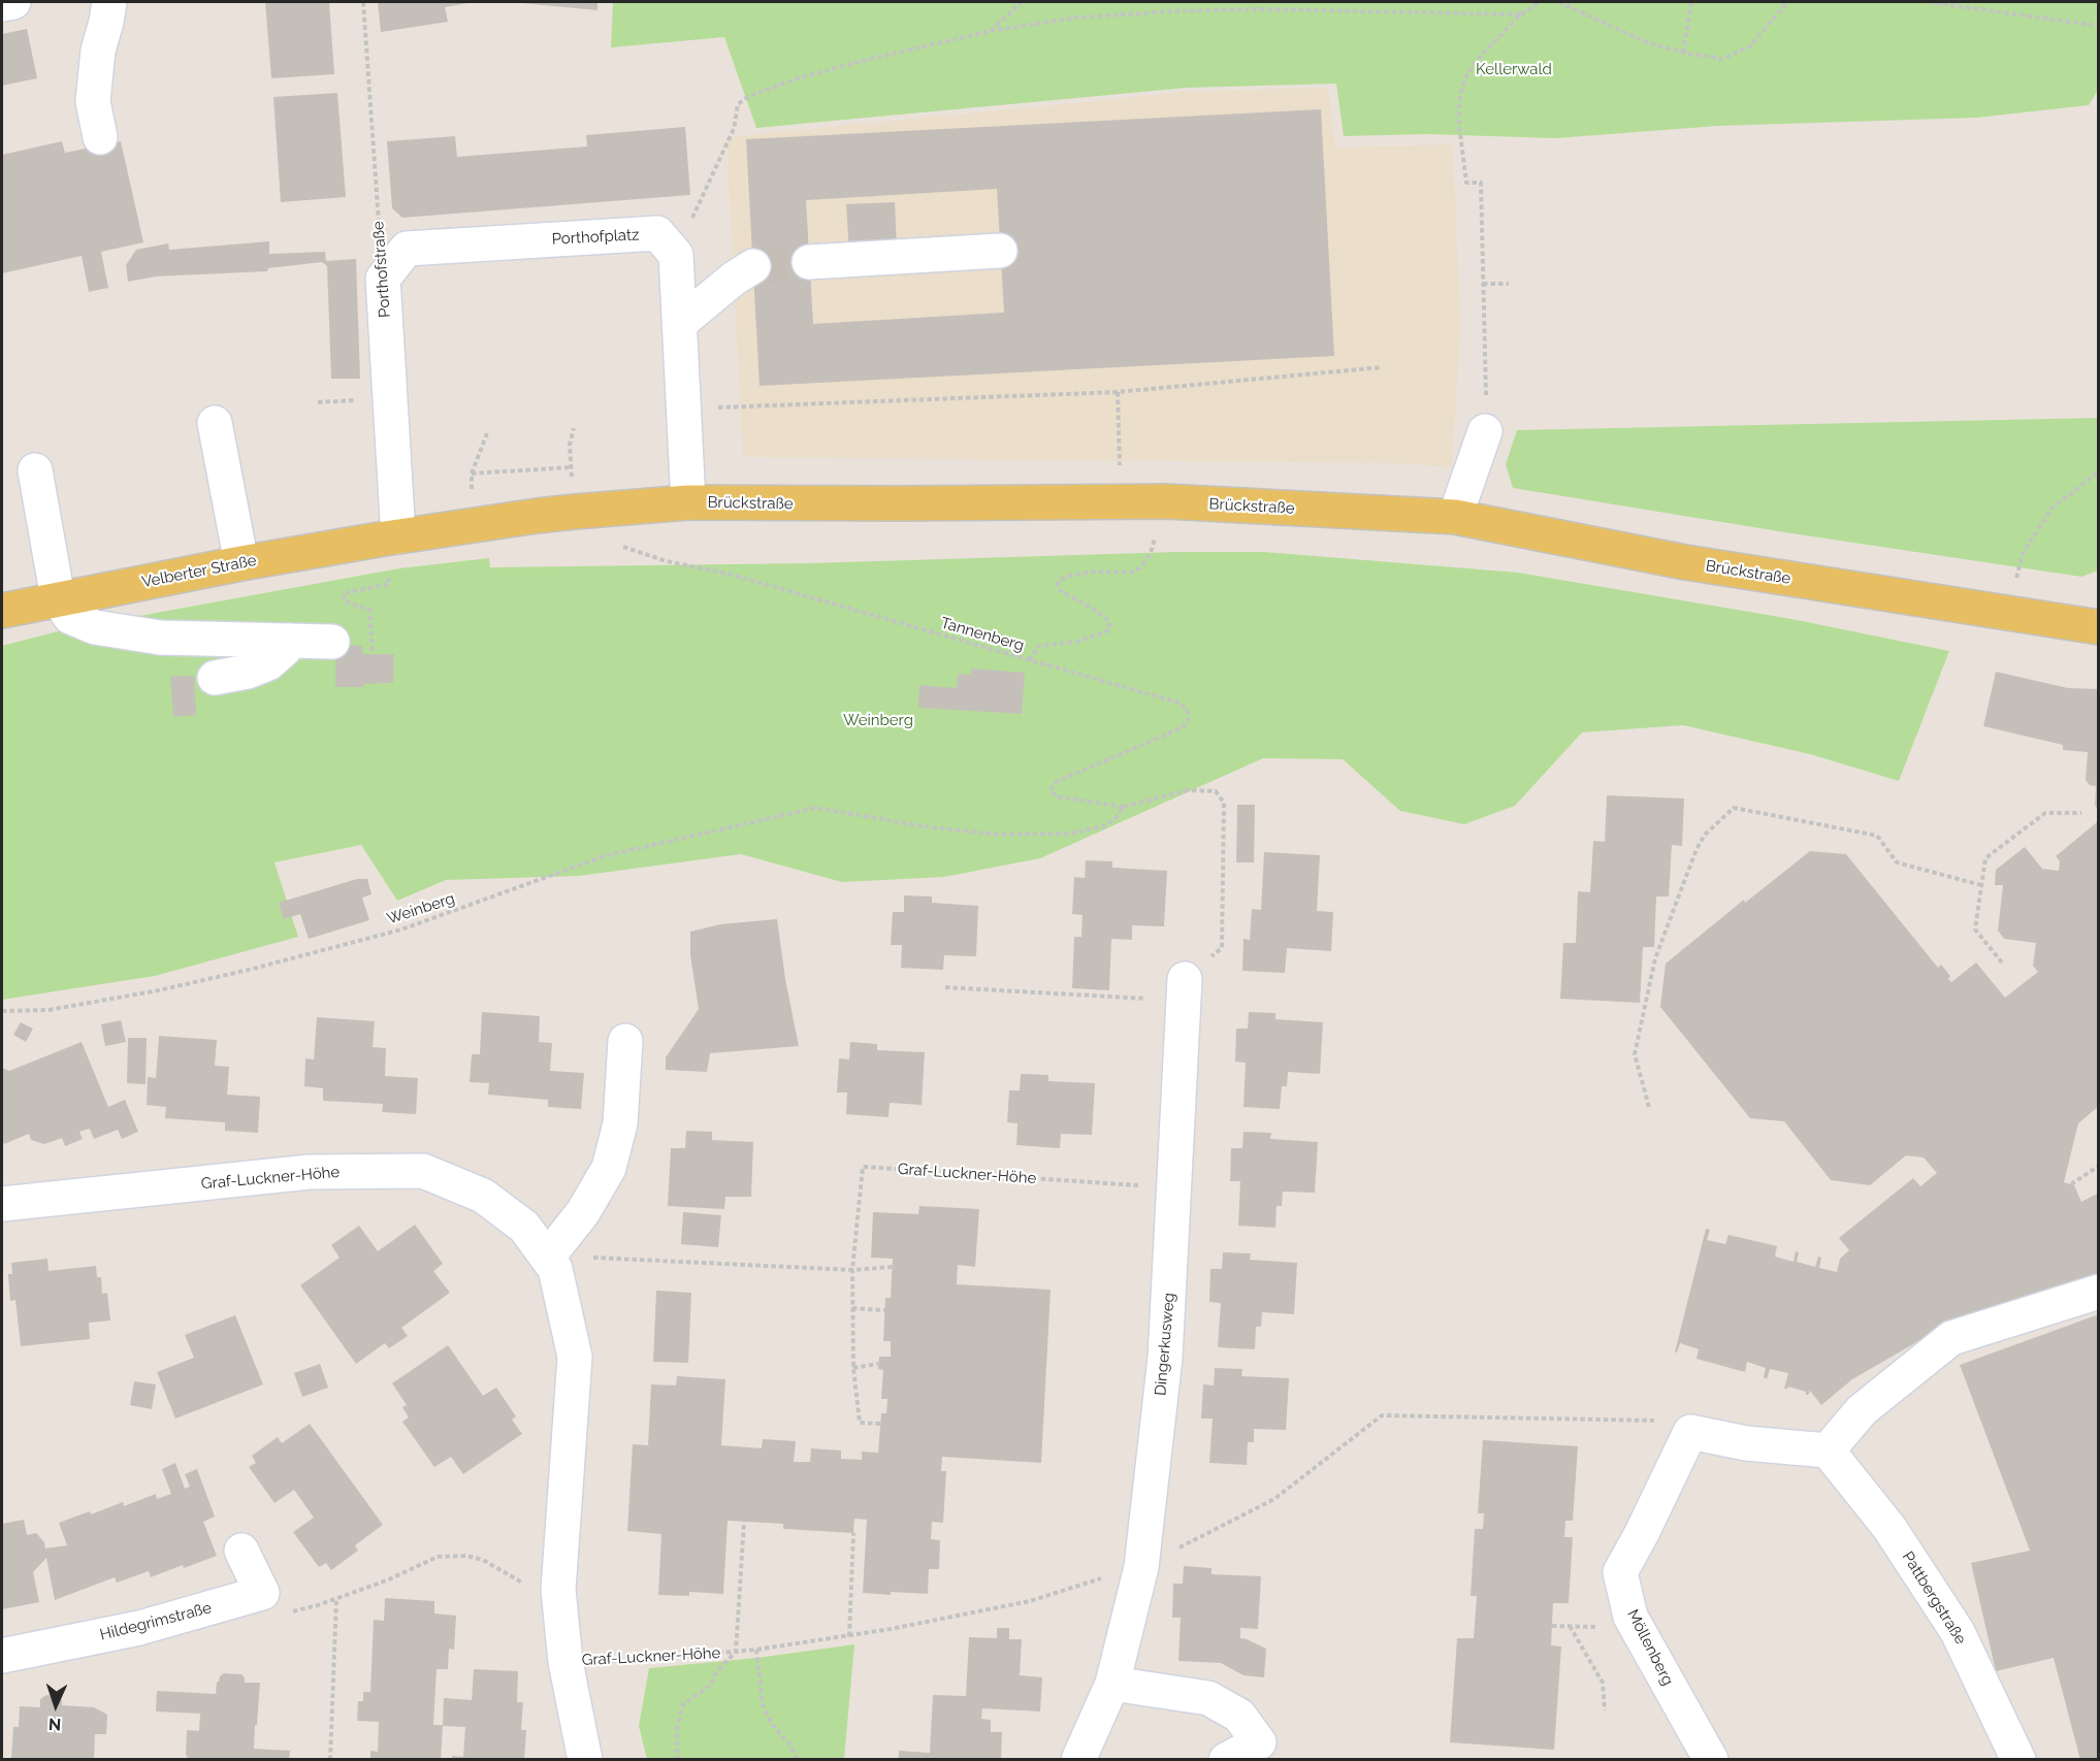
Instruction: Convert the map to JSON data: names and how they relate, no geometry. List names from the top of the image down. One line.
{"streets":{"main road":["Brückstraße","Velberter Straße"],"street":["Porthofplatz","Porthofstraße","Graf-Luckner-Höhe","Dingerkusweg","Pattbergstraße","Hildegrimstraße","Möllenberg"],"path":["Tannenberg","Weinberg"]},"crossings":[["Porthofplatz","Porthofstraße"],["Porthofstraße","Brückstraße"],["Porthofstraße","Velberter Straße"],["Brückstraße","Velberter Straße"],["Tannenberg","Weinberg"],["Weinberg","Dingerkusweg"],["Graf-Luckner-Höhe","Dingerkusweg"],["Graf-Luckner-Höhe","Möllenberg"]],"parks":["Kellerwald","Weinberg"],"north":"bottom"}
